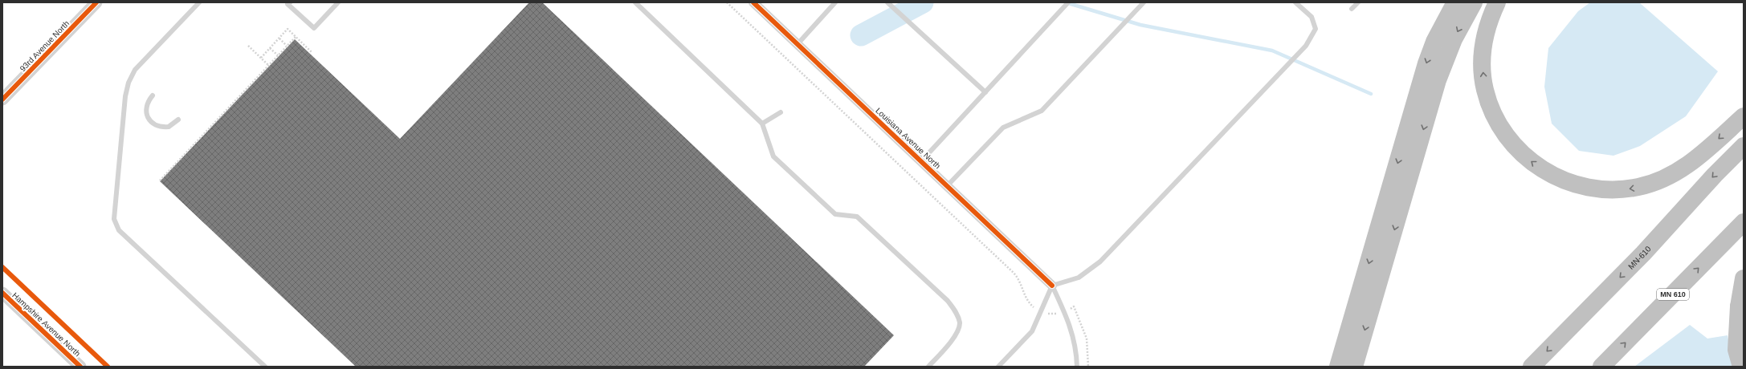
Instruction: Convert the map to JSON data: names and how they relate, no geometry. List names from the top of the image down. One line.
{"streets":{"highway":["MN-610","MN 610"],"street":["93rd Avenue North","Louisiana Avenue North","Hampshire Avenue North"]}}
